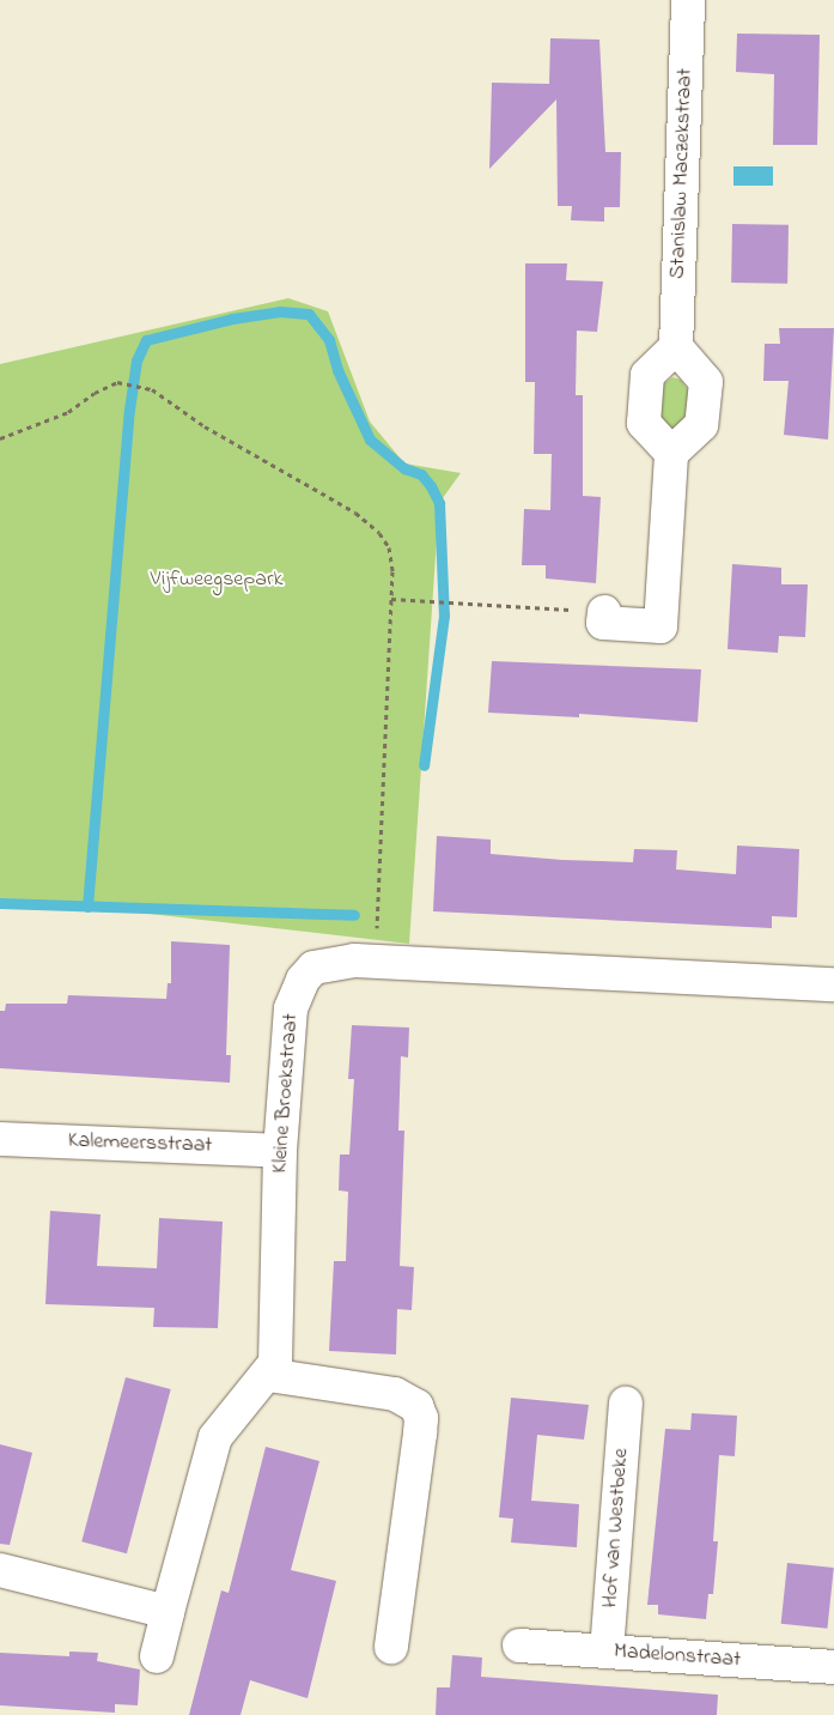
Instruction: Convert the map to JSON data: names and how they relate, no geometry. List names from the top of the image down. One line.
{"streets":{"street":["Stanislaw Maczekstraat","Kleine Broekstraat","Kalemeersstraat","Hof van Westbeke","Madelonstraat"]},"crossings":[["Kleine Broekstraat","Kalemeersstraat"],["Hof van Westbeke","Madelonstraat"]],"parks":["Vijfweegsepark"]}
